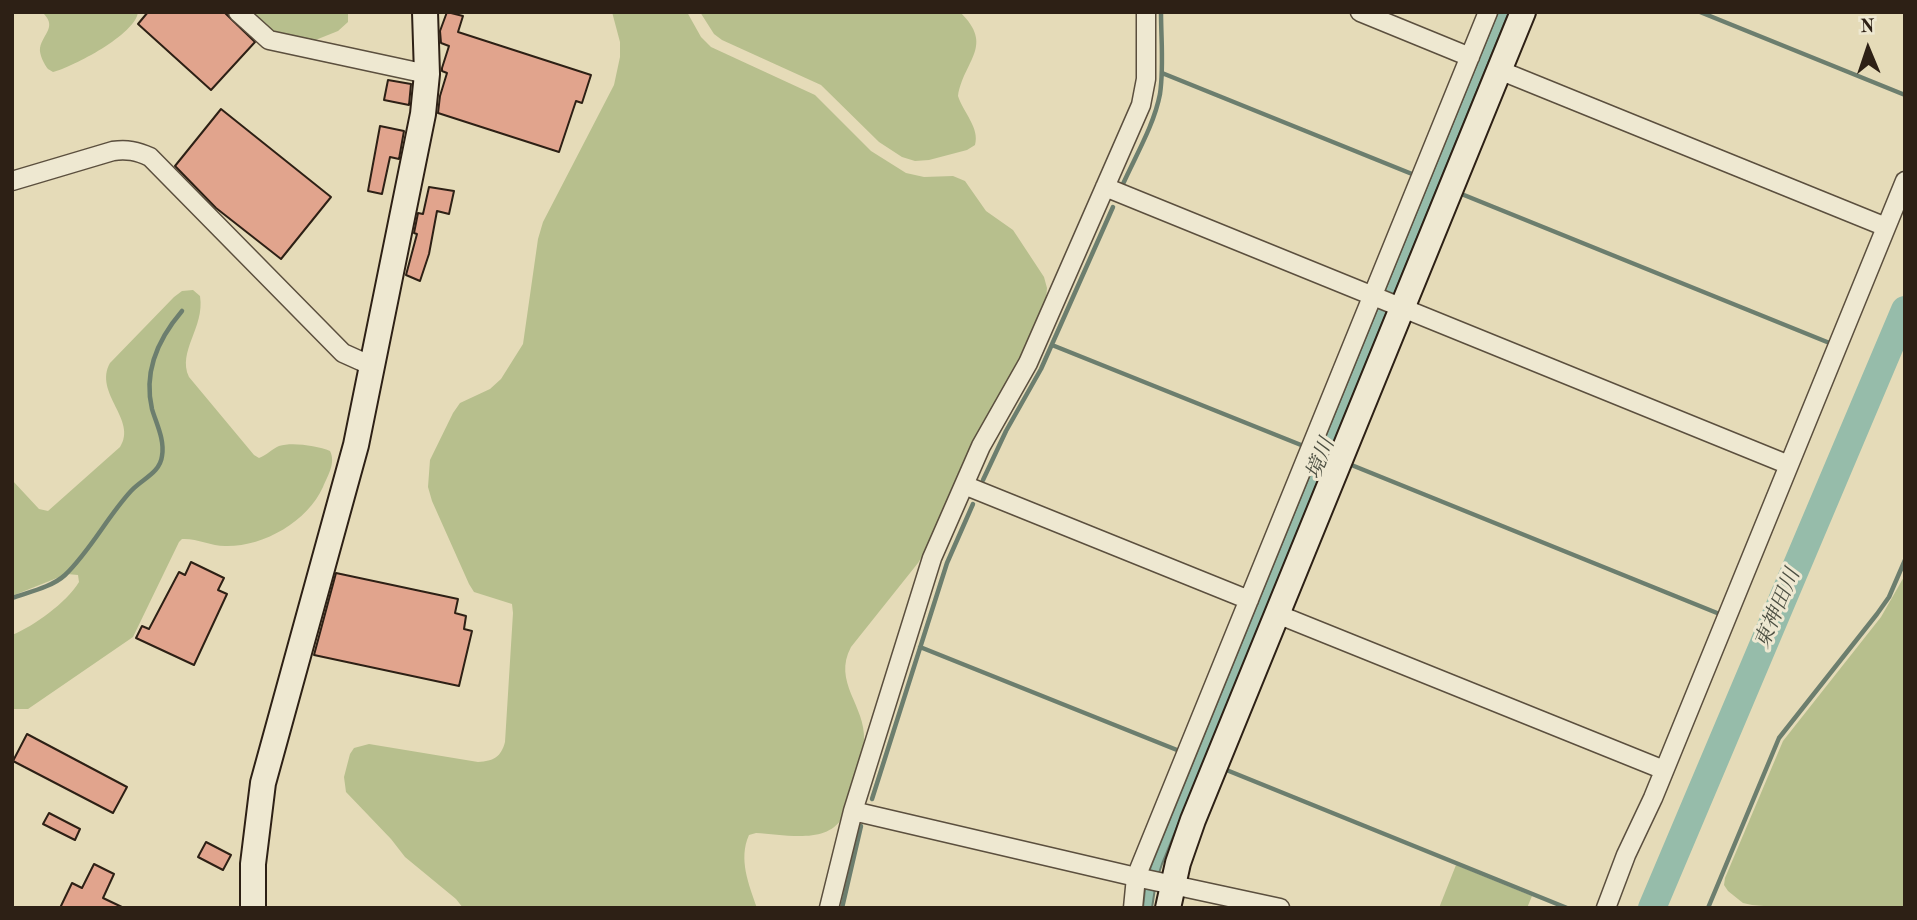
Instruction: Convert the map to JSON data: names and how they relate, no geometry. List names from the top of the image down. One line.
{"water":["境川","東神田川"],"north":"top"}
